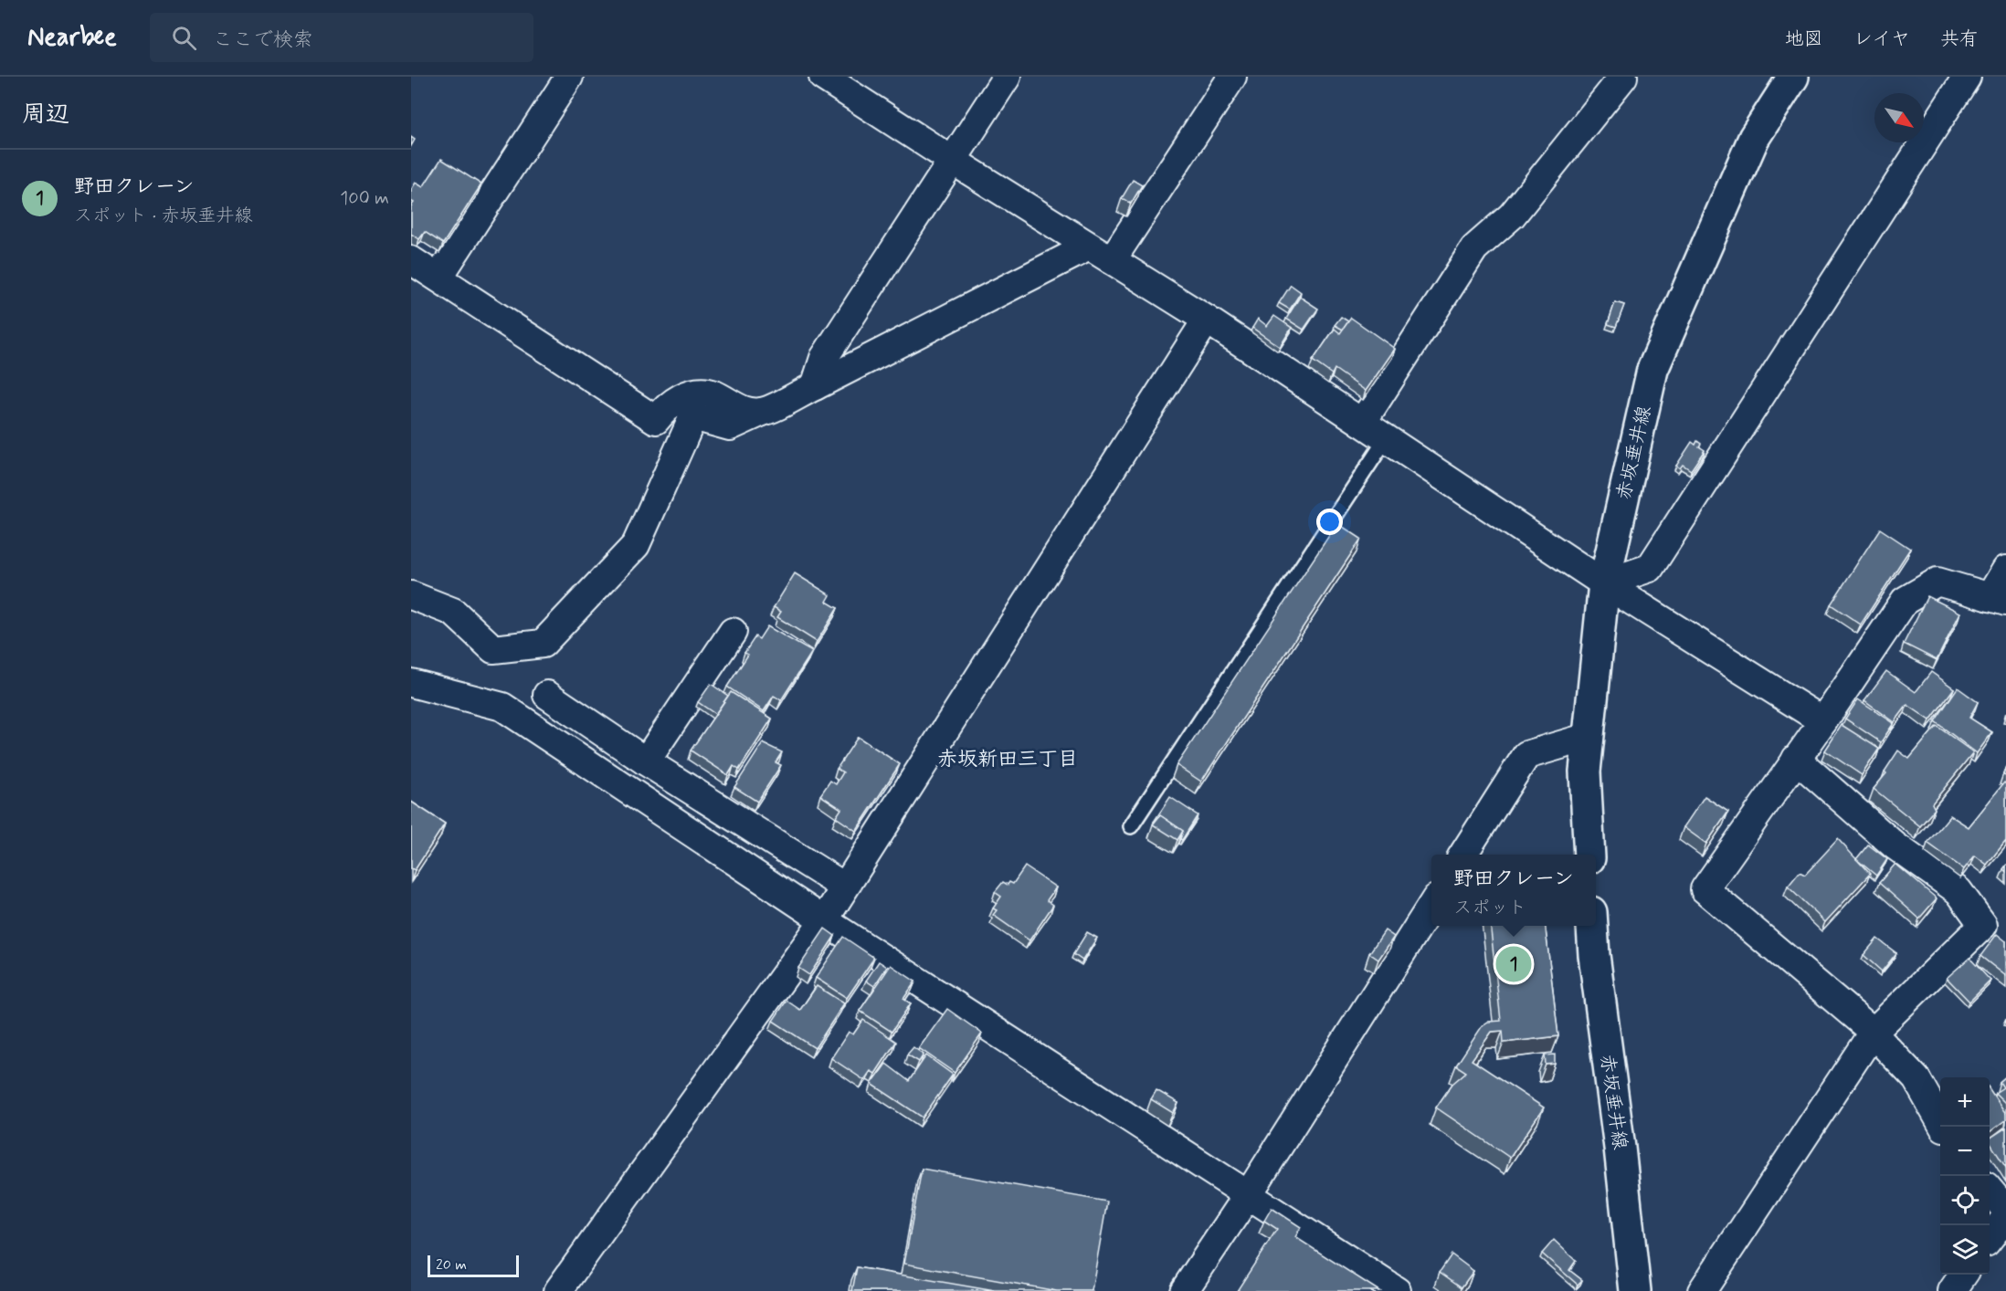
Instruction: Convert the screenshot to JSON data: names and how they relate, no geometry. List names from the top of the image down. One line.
{"streets":{"main road":["赤坂垂井線"]},"districts":["赤坂新田三丁目"],"scale_bar":"20 m","north":"bottom right","page":{"header":"Nearbee","search":"ここで検索","nav":["地図","レイヤ","共有"],"heading":"周辺","list":[{"mark":"1","name":"野田クレーン","note":"スポット · 赤坂垂井線","value":"100 m"}],"popup":["野田クレーン","スポット"],"pins":"1","map_buttons":["+","−"],"scale":"20 m"}}
